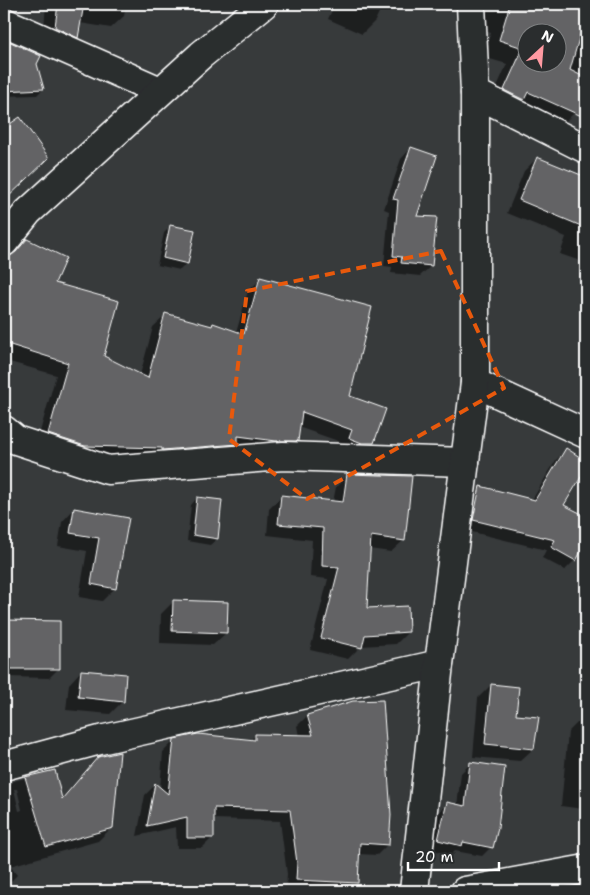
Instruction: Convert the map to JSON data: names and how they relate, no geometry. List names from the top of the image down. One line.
{"scale_bar":"20 m","north":"top right"}
